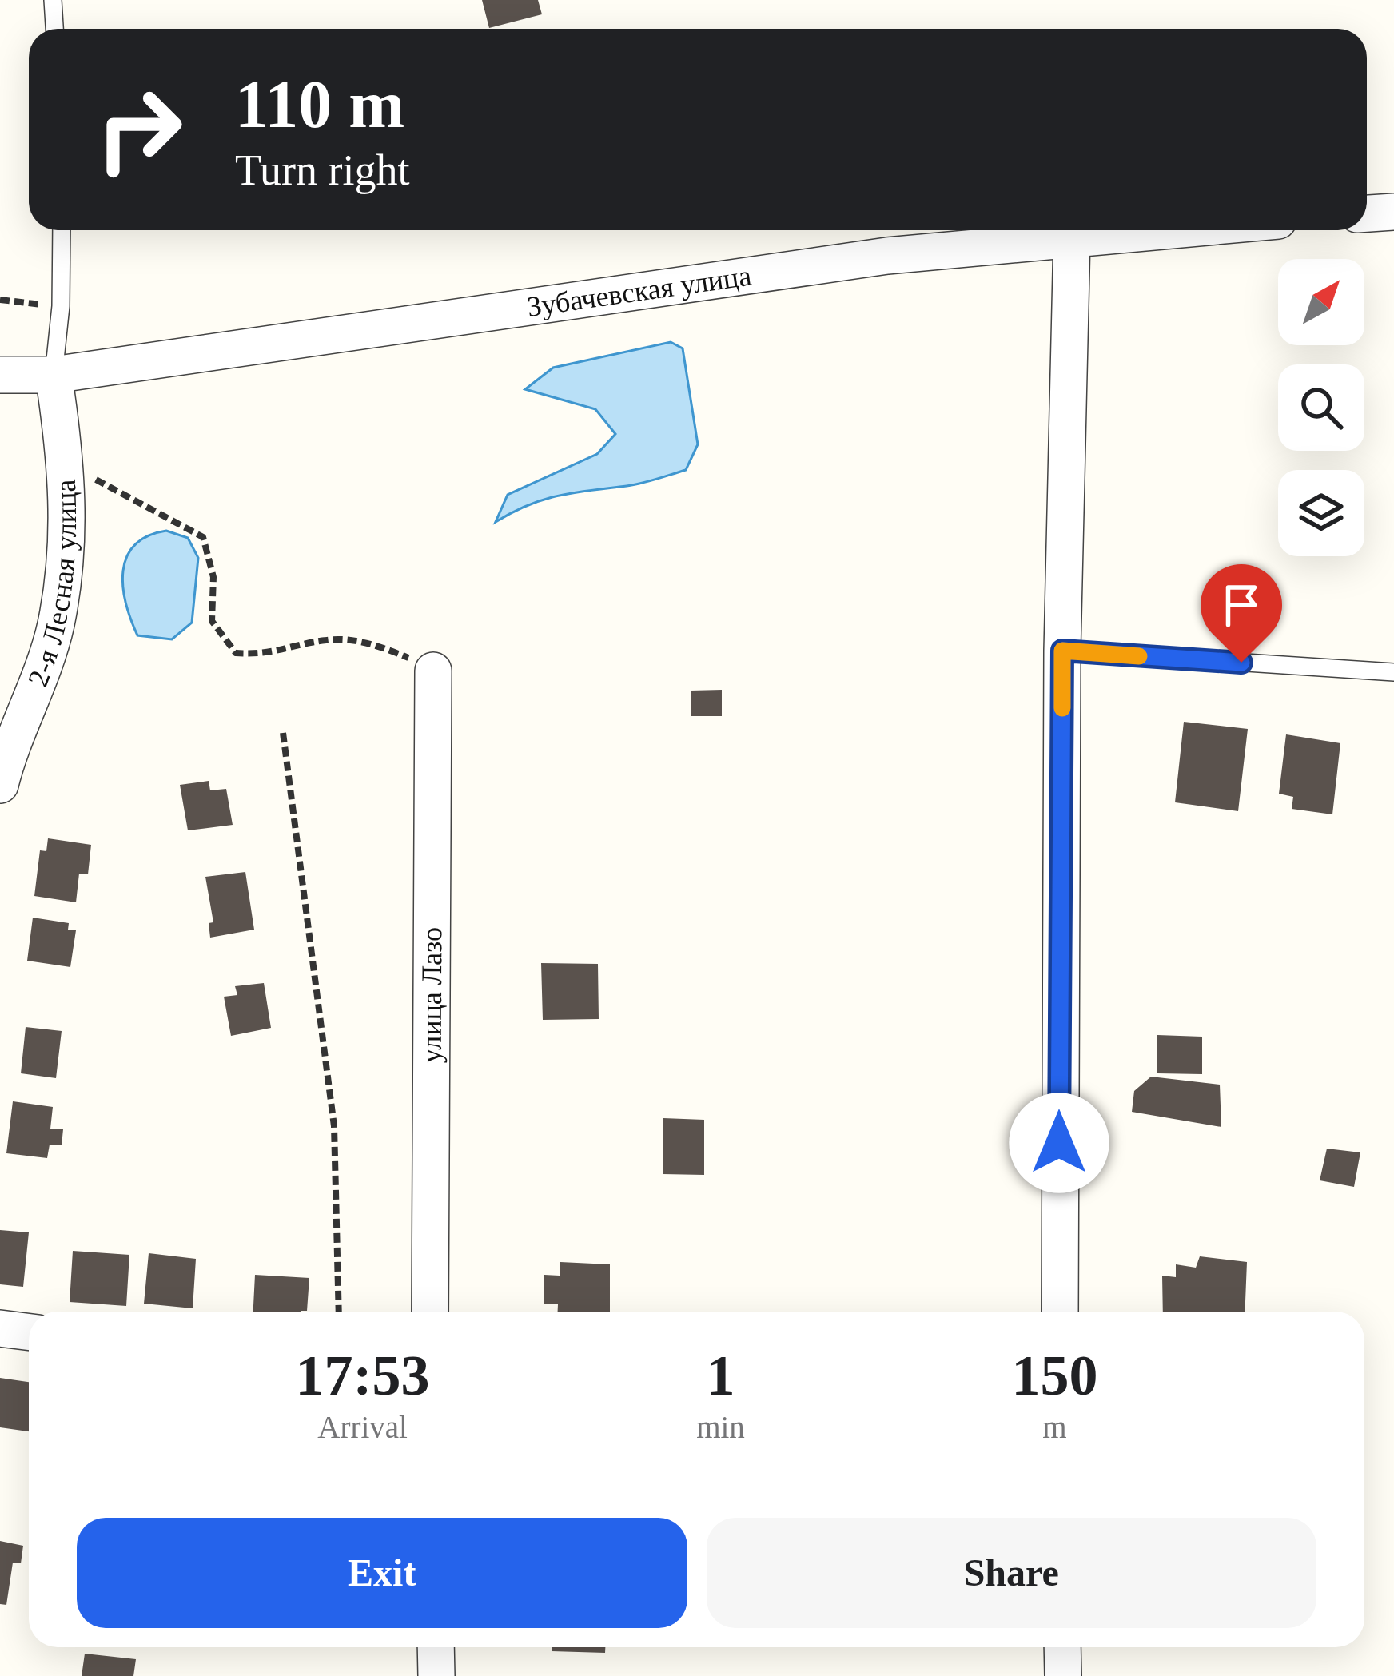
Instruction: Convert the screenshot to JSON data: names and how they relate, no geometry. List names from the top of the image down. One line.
{"streets":{"street":["Зубачевская улица","2-я Лесная улица","улица Лазо"]},"crossings":[["Зубачевская улица","2-я Лесная улица"]],"north":"top right","page":{"turn":["110 m","Turn right"],"eta":["17:53","Arrival","1","min","150","m"],"buttons":["Exit","Share"]}}
